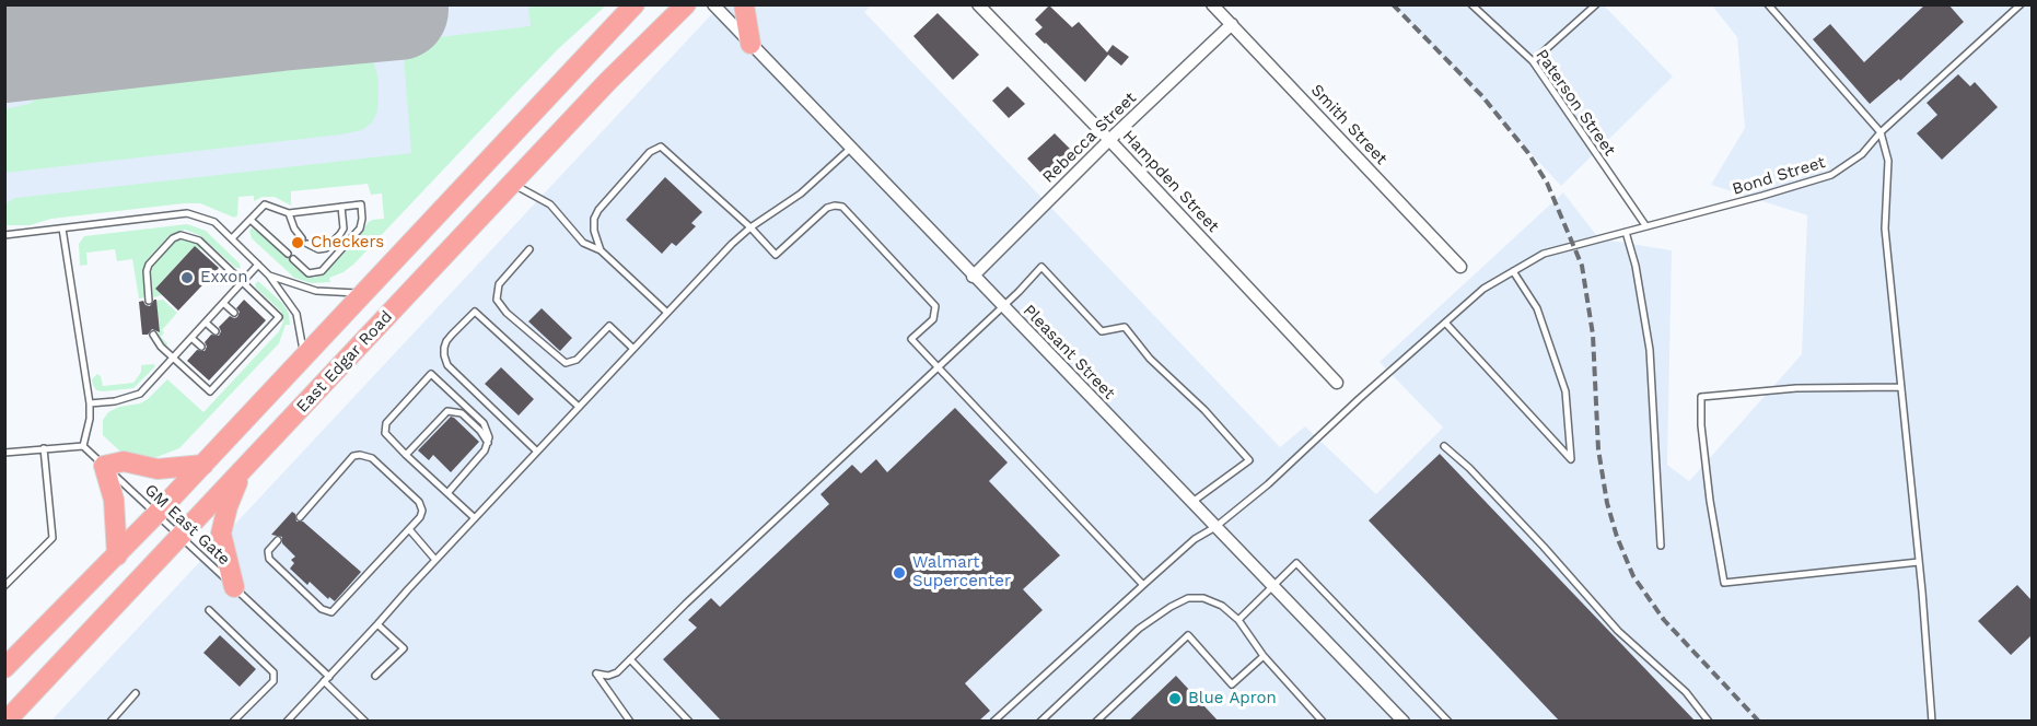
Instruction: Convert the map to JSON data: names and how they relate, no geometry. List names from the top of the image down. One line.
{"streets":{"highway":["East Edgar Road"],"street":["Smith Street","Rebecca Street","Hampden Street","Pleasant Street"],"lane":["Paterson Street","Bond Street","GM East Gate"]},"crossings":[["Paterson Street","Bond Street"],["Smith Street","Rebecca Street"],["Rebecca Street","Hampden Street"],["Rebecca Street","Pleasant Street"],["Bond Street","Pleasant Street"],["East Edgar Road","GM East Gate"]],"places":["Checkers","Exxon","Walmart Supercenter","Blue Apron"]}
